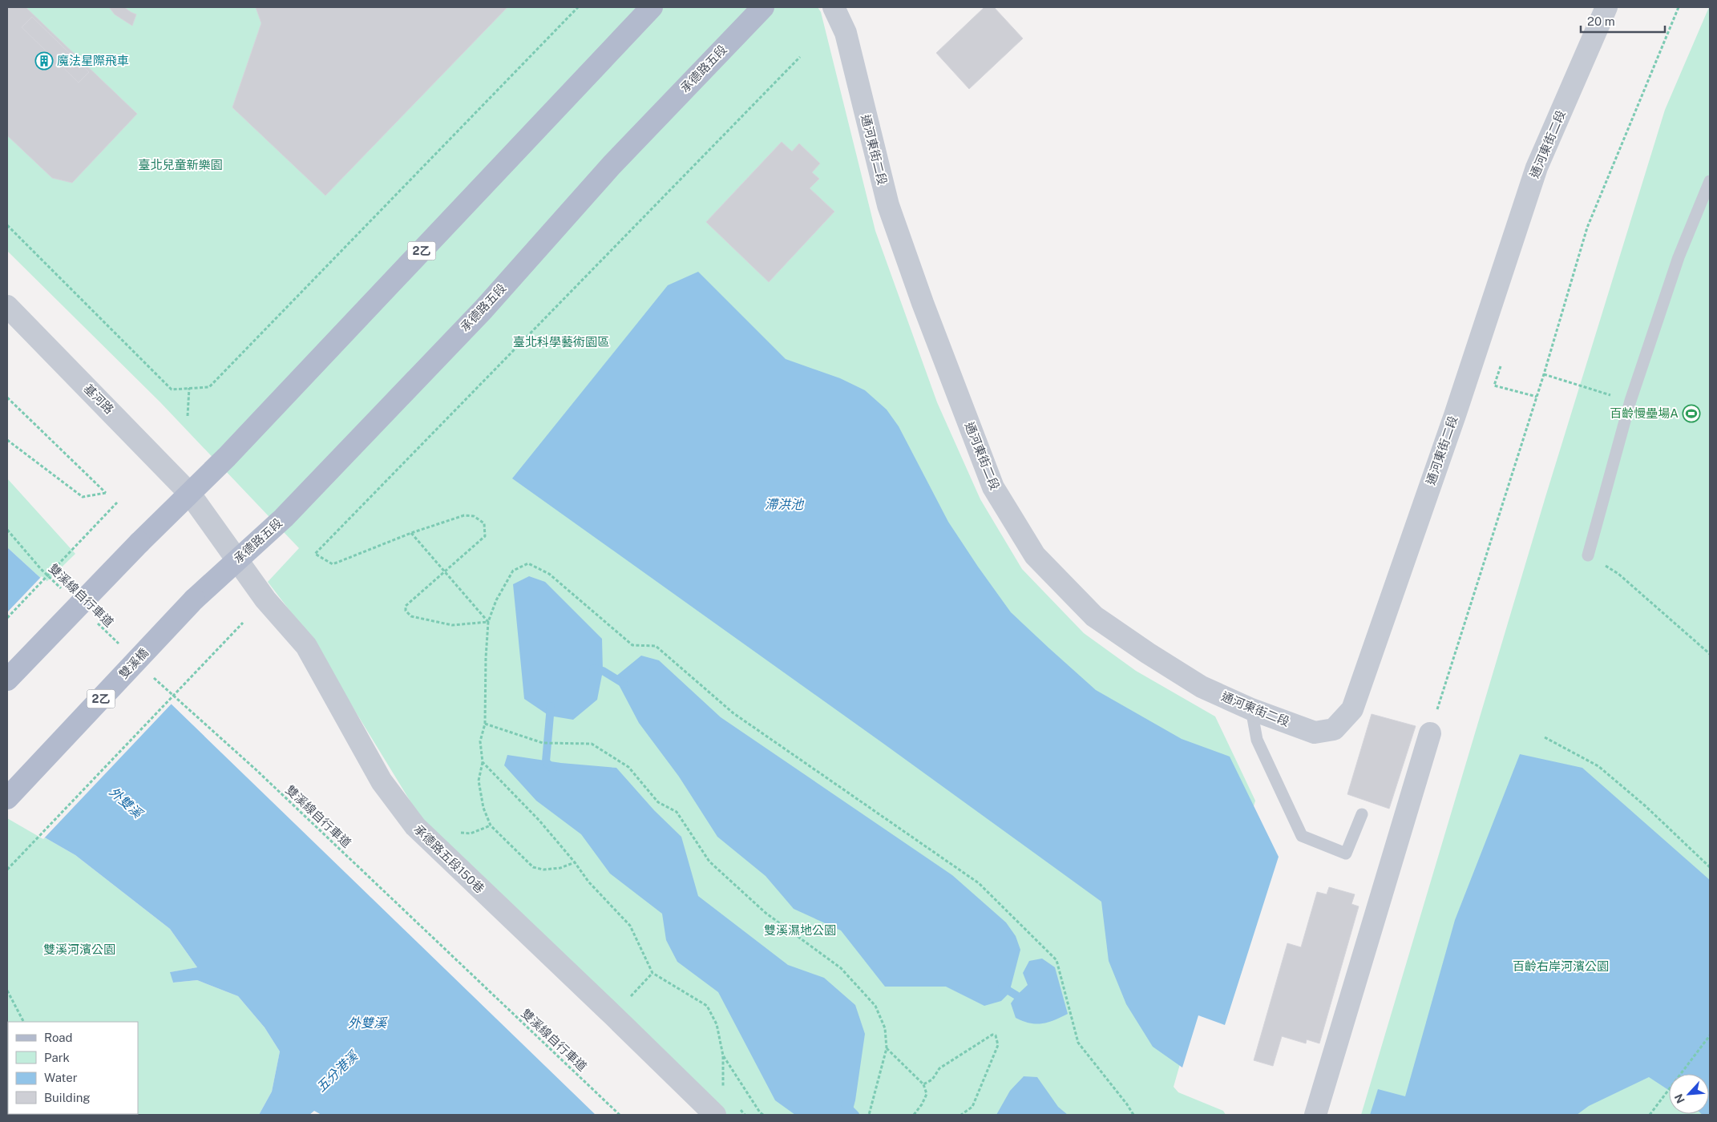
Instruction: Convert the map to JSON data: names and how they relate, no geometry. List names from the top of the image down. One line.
{"streets":{"main road":["承德路五段","2乙","雙溪橋"],"street":["通河東街二段","基河路","承德路五段150巷"],"path":["雙溪線自行車道"]},"crossings":[["承德路五段","基河路"],["承德路五段","雙溪橋"],["承德路五段","承德路五段150巷"],["2乙","基河路"],["基河路","承德路五段150巷"]],"water":["滯洪池","外雙溪","五分港溪"],"parks":["臺北兒童新樂園","臺北科學藝術園區","雙溪濕地公園","雙溪河濱公園","百齡右岸河濱公園"],"places":{"building":["魔法星際飛車"],"sports":["百齡慢壘場A"]},"legend":["Road","Park","Water","Building"],"scale_bar":"20 m","north":"bottom left"}
